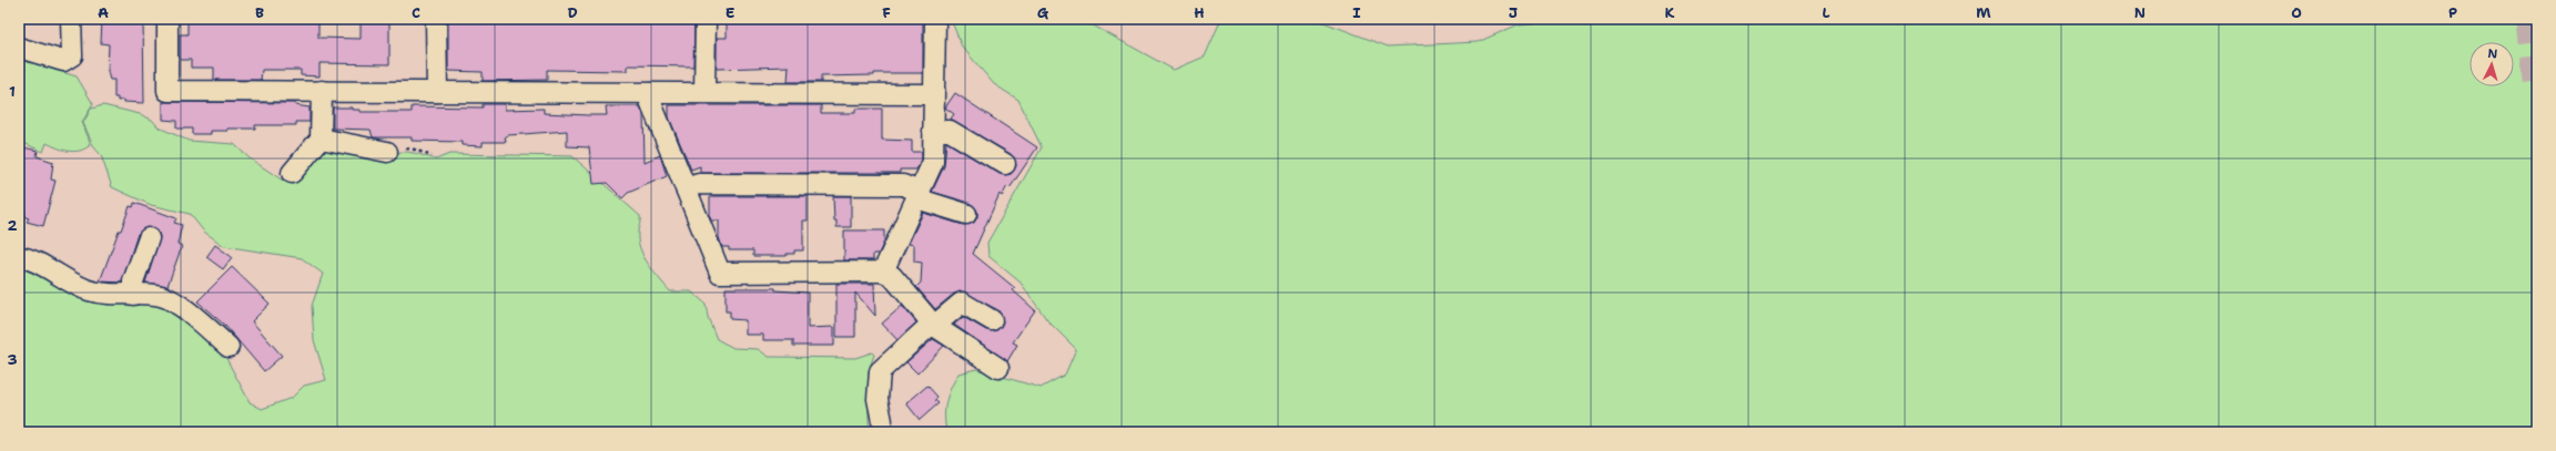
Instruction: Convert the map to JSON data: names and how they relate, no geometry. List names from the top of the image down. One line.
{"north":"top","grid":{"columns":["A","B","C","D","E","F","G","H","I","J","K","L","M","N","O","P"],"rows":["1","2","3"]}}
